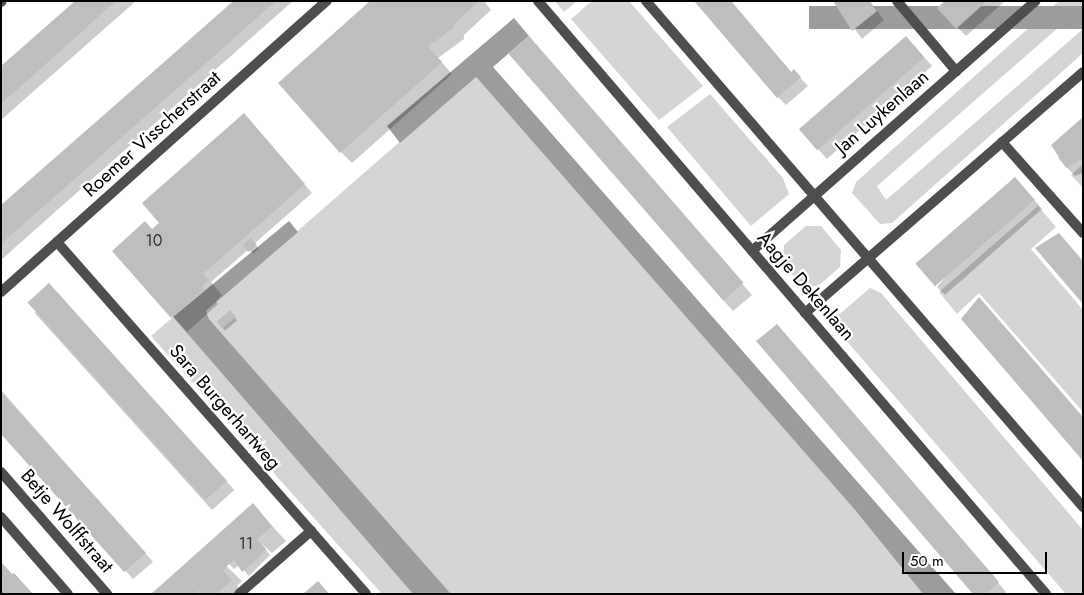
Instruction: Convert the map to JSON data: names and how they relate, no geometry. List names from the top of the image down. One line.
{"streets":{"street":["Jan Luykenlaan","Roemer Visscherstraat","Aagje Dekenlaan","Sara Burgerhartweg","Betje Wolffstraat"]},"crossings":[["Jan Luykenlaan","Aagje Dekenlaan"],["Roemer Visscherstraat","Sara Burgerhartweg"]],"house_numbers":["10","11"],"scale_bar":"50 m"}
